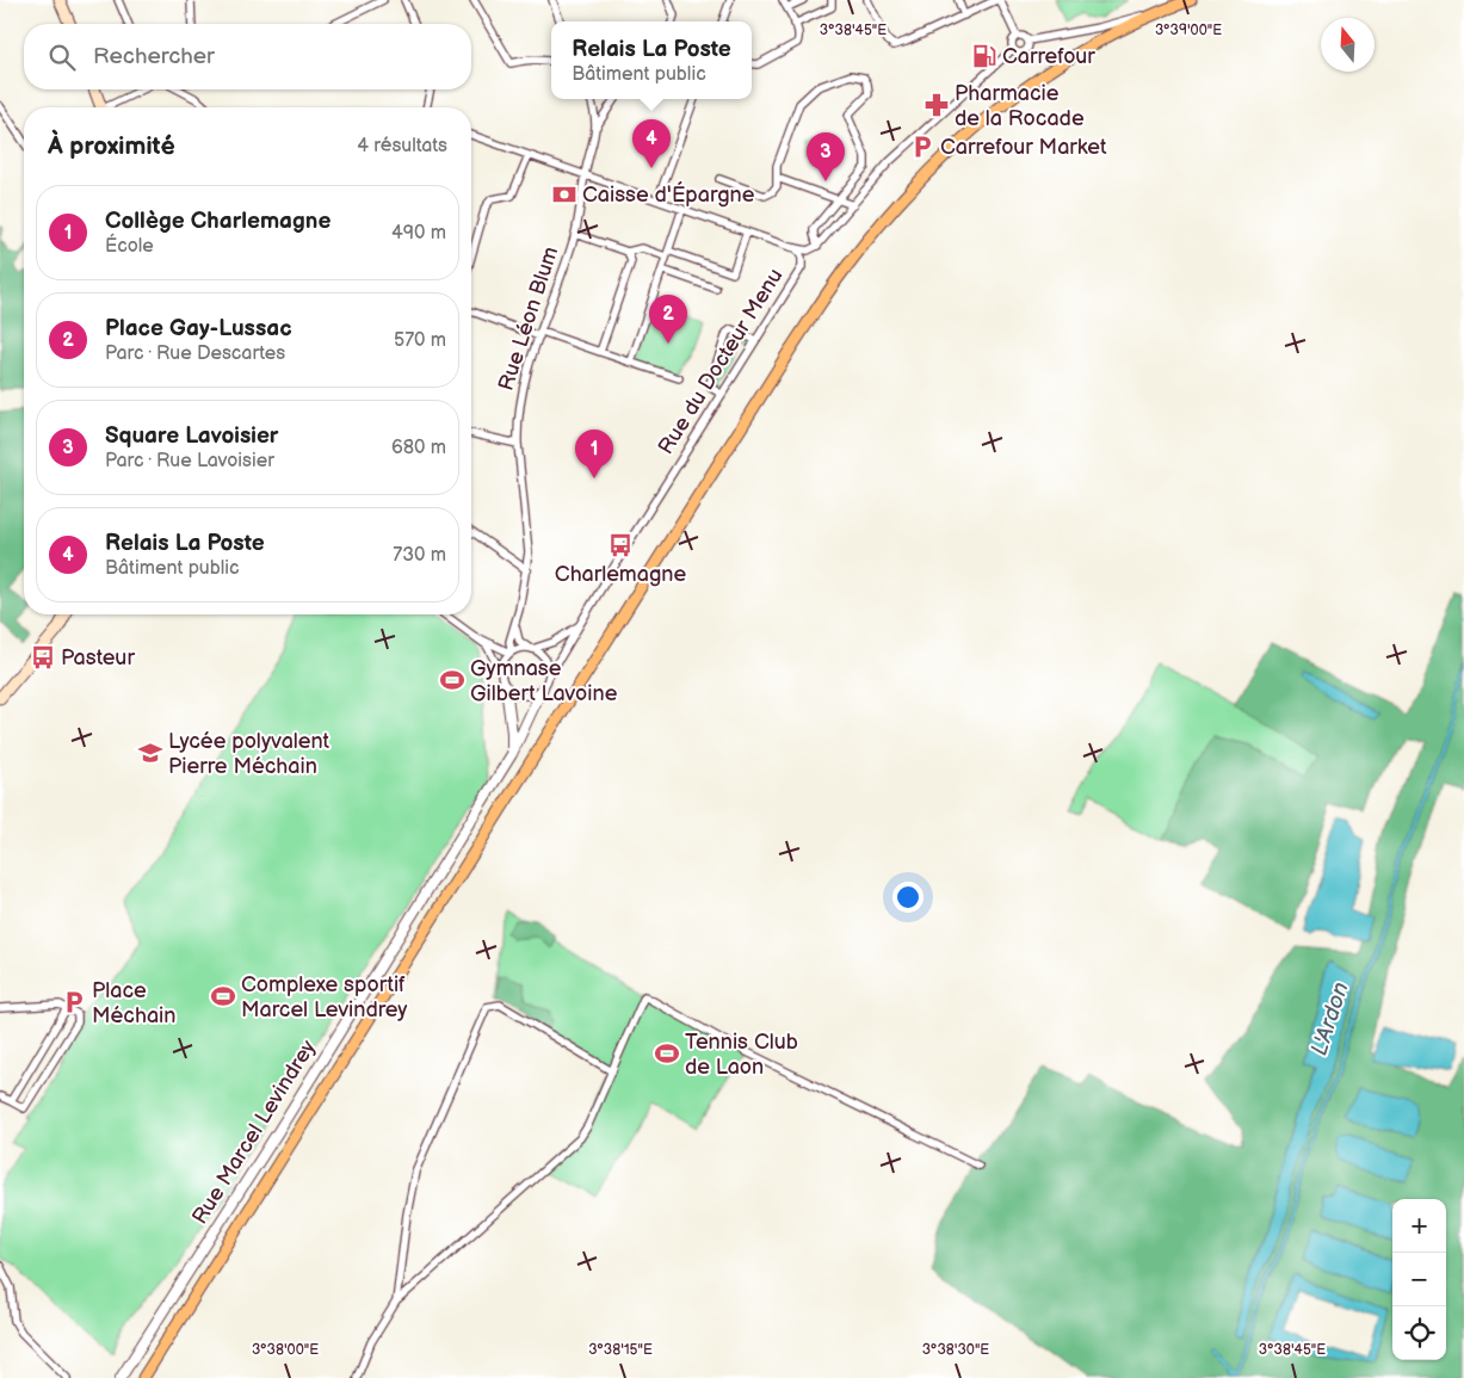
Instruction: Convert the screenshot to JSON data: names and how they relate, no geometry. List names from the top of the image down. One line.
{"streets":{"street":["Rue Léon Blum","Rue du Docteur Menu","Rue Marcel Levindrey"]},"crossings":[["Rue Léon Blum","Rue du Docteur Menu"],["Rue Léon Blum","Rue Marcel Levindrey"],["Rue du Docteur Menu","Rue Marcel Levindrey"]],"water":["L'Ardon"],"places":{"fuel station":["Carrefour"],"pharmacy":["Pharmacie de la Rocade"],"parking":["Carrefour Market","Place Méchain"],"bank":["Caisse d'Épargne"],"bus stop":["Charlemagne","Pasteur"],"sports":["Gymnase Gilbert Lavoine","Complexe sportif Marcel Levindrey","Tennis Club de Laon"],"school or university":["Lycée polyvalent Pierre Méchain"]},"north":"top","page":{"popup":["Relais La Poste","Bâtiment public"],"search":"Rechercher","heading":["À proximité","4 résultats"],"pins":["4","3","2","1"],"list":[{"mark":"1","name":"Collège Charlemagne","note":"École","value":"490 m"},{"mark":"2","name":"Place Gay-Lussac","note":"Parc · Rue Descartes","value":"570 m"},{"mark":"3","name":"Square Lavoisier","note":"Parc · Rue Lavoisier","value":"680 m"},{"mark":"4","name":"Relais La Poste","note":"Bâtiment public","value":"730 m"}],"map_buttons":["+","−"]},"coordinates":["3°38'45\"E","3°39'00\"E","3°38'00\"E","3°38'15\"E","3°38'30\"E"]}
